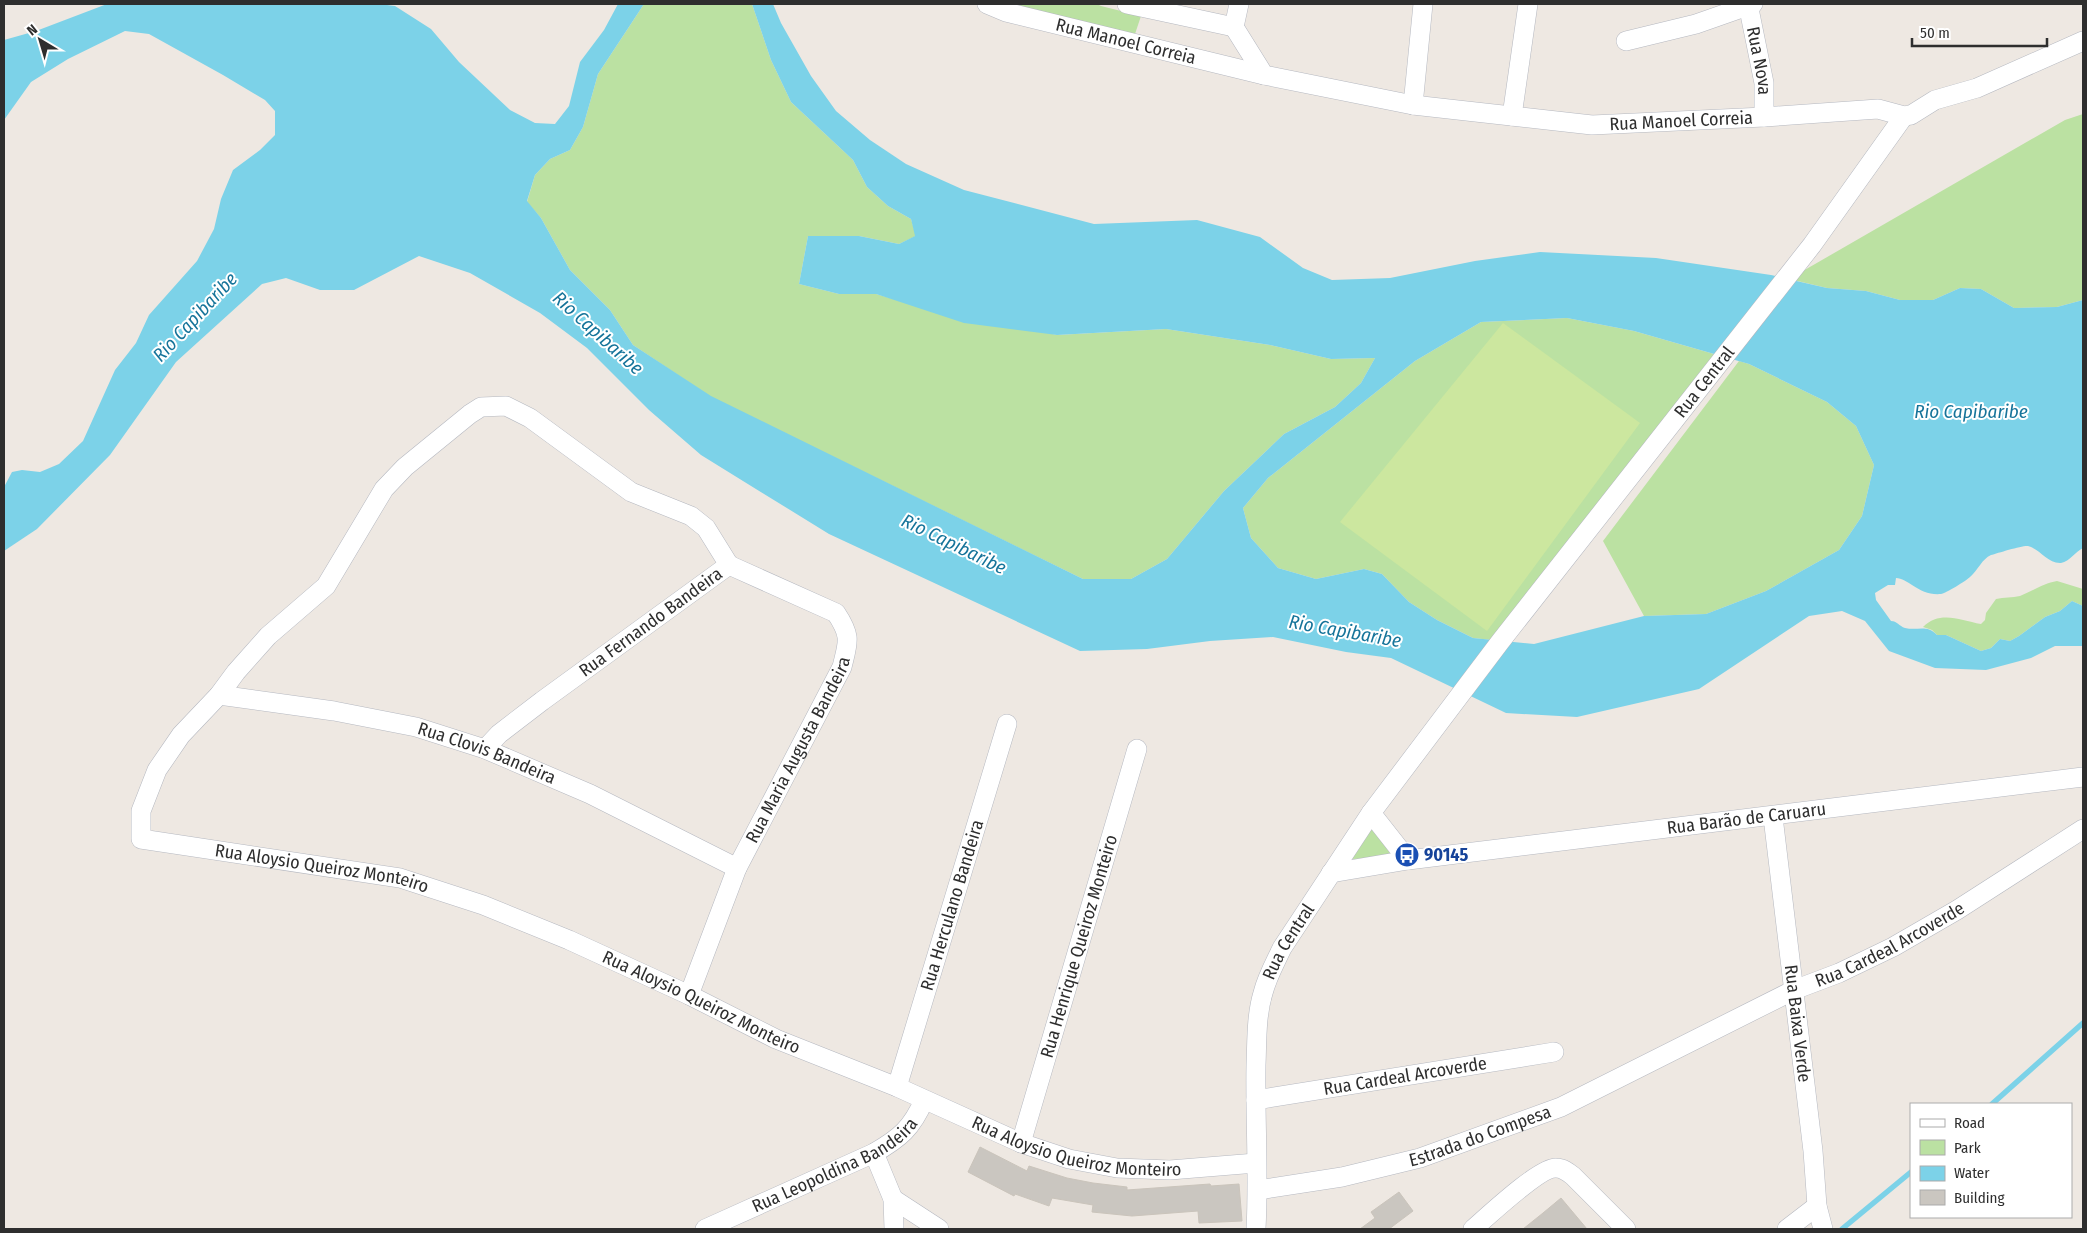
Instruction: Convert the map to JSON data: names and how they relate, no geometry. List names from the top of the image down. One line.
{"streets":{"street":["Rua Manoel Correia","Rua Nova","Rua Central","Rua Fernando Bandeira","Rua Maria Augusta Bandeira","Rua Clovis Bandeira","Rua Barão de Caruaru","Rua Aloysio Queiroz Monteiro","Rua Herculano Bandeira","Rua Cardeal Arcoverde","Rua Henrique Queiroz Monteiro","Rua Baixa Verde","Estrada do Compesa","Rua Leopoldina Bandeira"]},"crossings":[["Rua Manoel Correia","Rua Nova"],["Rua Manoel Correia","Rua Central"],["Rua Central","Rua Barão de Caruaru"],["Rua Central","Rua Aloysio Queiroz Monteiro"],["Rua Central","Rua Cardeal Arcoverde"],["Rua Central","Estrada do Compesa"],["Rua Fernando Bandeira","Rua Maria Augusta Bandeira"],["Rua Fernando Bandeira","Rua Clovis Bandeira"],["Rua Fernando Bandeira","Rua Aloysio Queiroz Monteiro"],["Rua Maria Augusta Bandeira","Rua Clovis Bandeira"],["Rua Maria Augusta Bandeira","Rua Aloysio Queiroz Monteiro"],["Rua Clovis Bandeira","Rua Aloysio Queiroz Monteiro"],["Rua Barão de Caruaru","Rua Baixa Verde"],["Rua Aloysio Queiroz Monteiro","Rua Herculano Bandeira"],["Rua Aloysio Queiroz Monteiro","Rua Henrique Queiroz Monteiro"],["Rua Aloysio Queiroz Monteiro","Rua Leopoldina Bandeira"],["Rua Cardeal Arcoverde","Rua Baixa Verde"],["Rua Cardeal Arcoverde","Estrada do Compesa"]],"water":["Rio Capibaribe"],"places":{"bus stop":["90145"]},"legend":["Road","Park","Water","Building"],"scale_bar":"50 m","north":"top left"}
